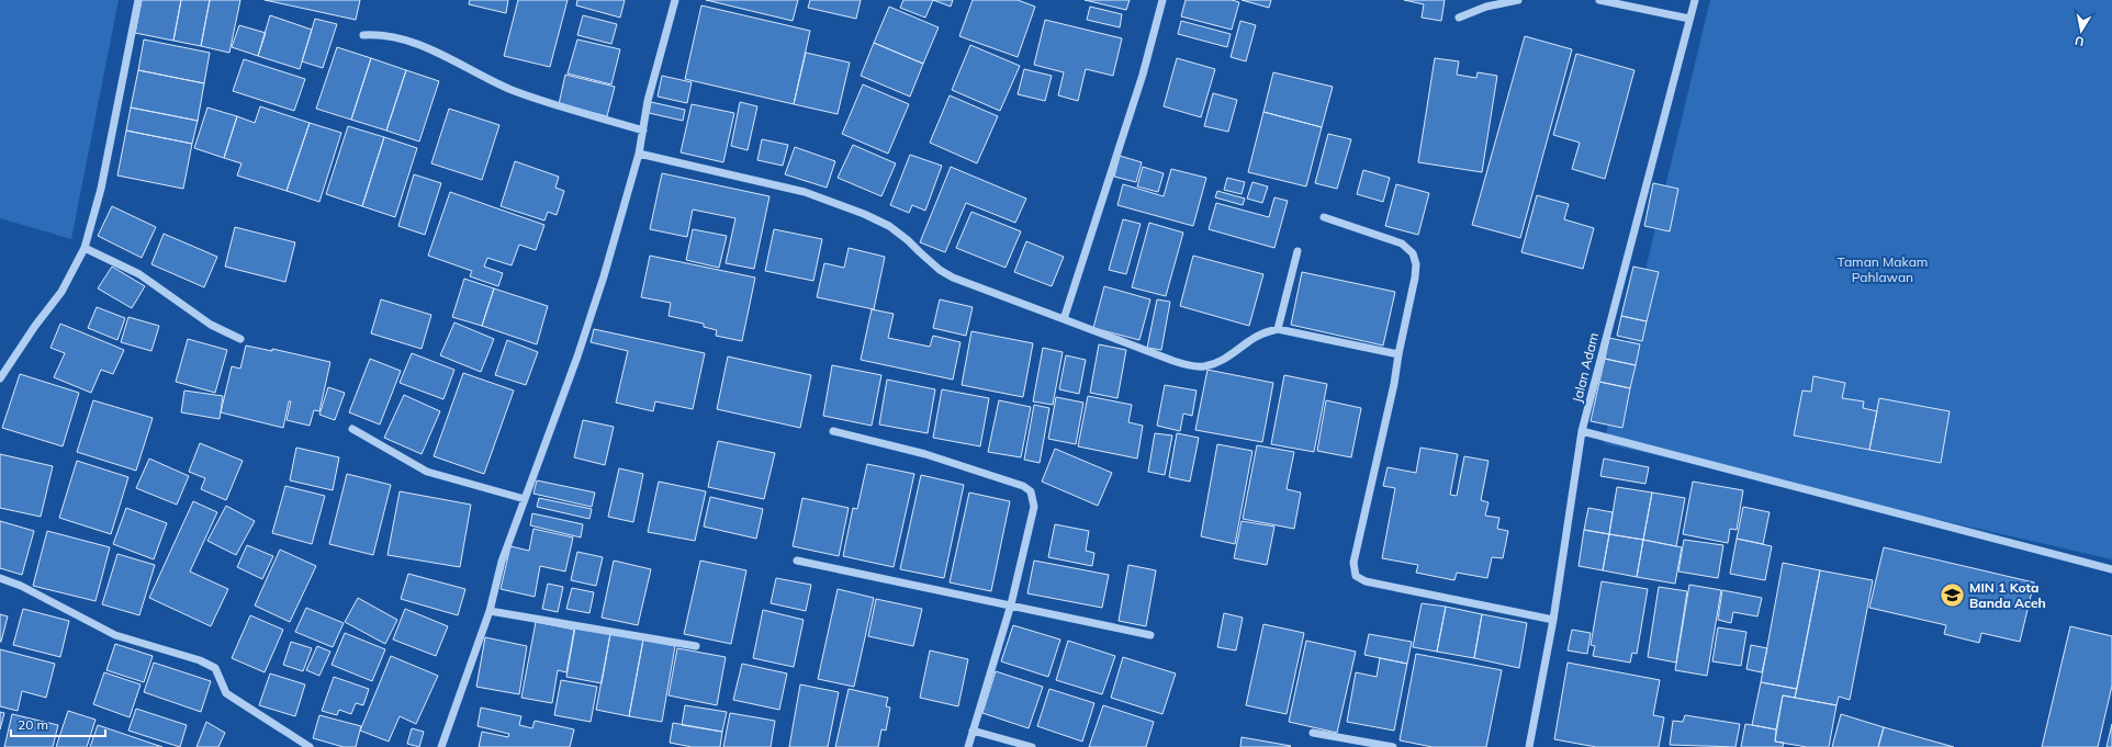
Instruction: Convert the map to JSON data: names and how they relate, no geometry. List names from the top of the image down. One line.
{"streets":{"street":["Jalan Adam"]},"parks":["Taman Makam Pahlawan"],"places":{"school or university":["MIN 1 Kota Banda Aceh"]},"scale_bar":"20 m","north":"bottom"}
